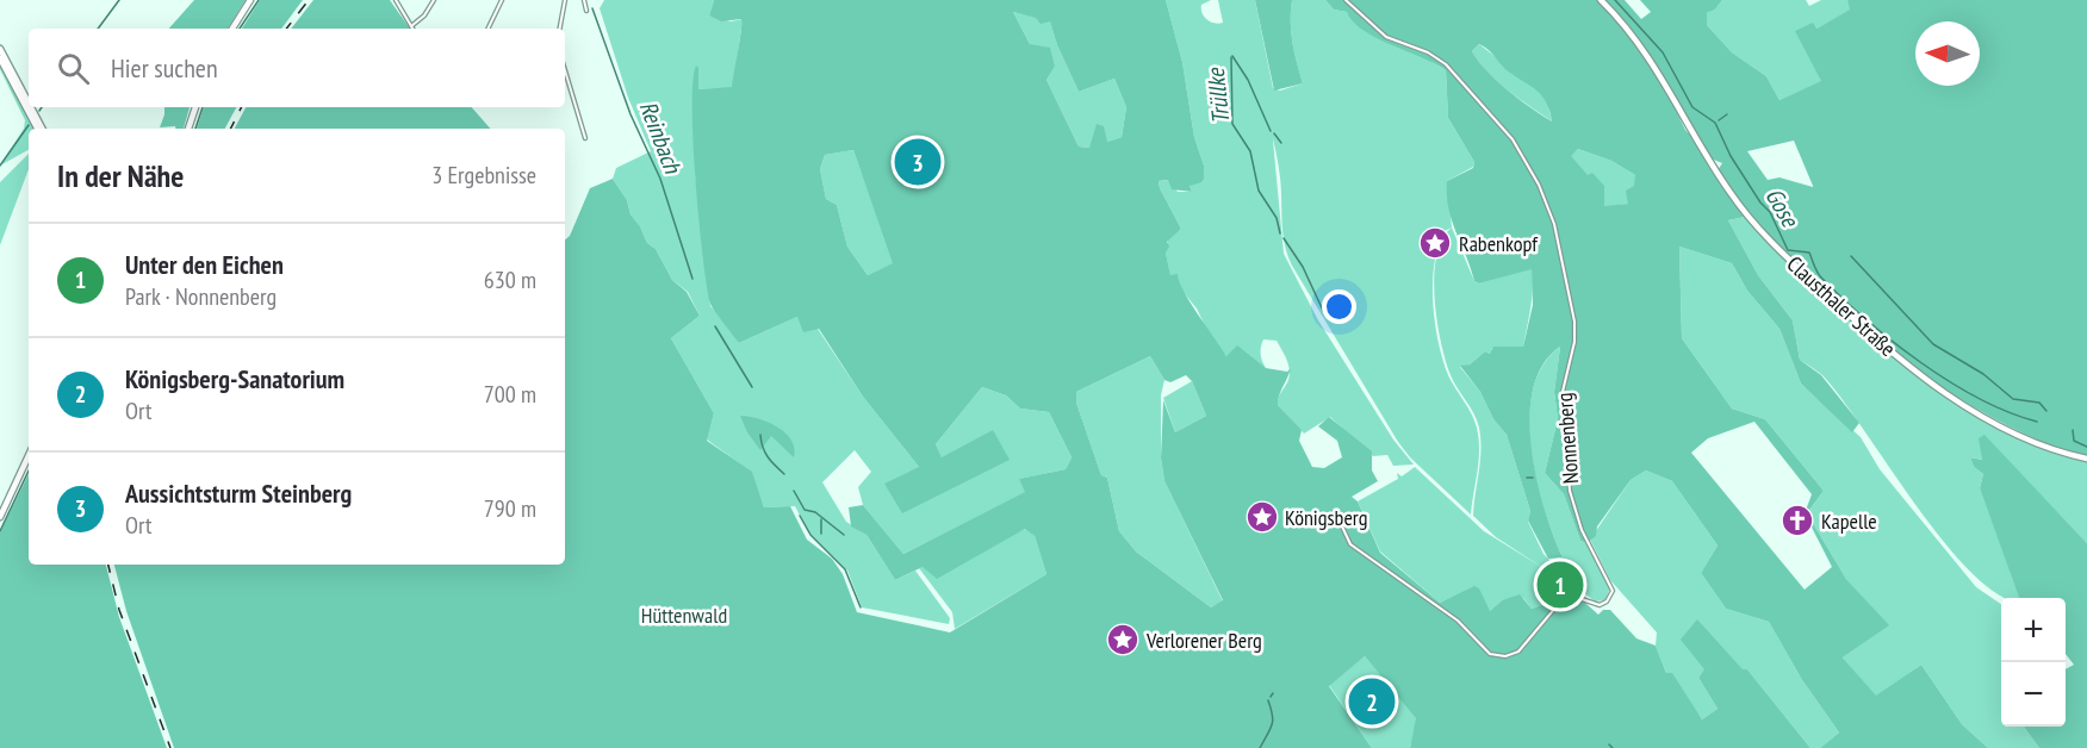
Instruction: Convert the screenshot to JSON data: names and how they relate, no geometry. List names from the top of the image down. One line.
{"streets":{"main road":["Clausthaler Straße"],"street":["Nonnenberg"]},"water":["Trüllke","Reinbach","Gose"],"parks":["Hüttenwald"],"places":{"place":["Rabenkopf","Königsberg","Verlorener Berg"],"church":["Kapelle"]},"north":"left","page":{"search":"Hier suchen","heading":["In der Nähe","3 Ergebnisse"],"pins":["3","1","2"],"list":[{"mark":"1","name":"Unter den Eichen","note":"Park · Nonnenberg","value":"630 m"},{"mark":"2","name":"Königsberg-Sanatorium","note":"Ort","value":"700 m"},{"mark":"3","name":"Aussichtsturm Steinberg","note":"Ort","value":"790 m"}],"map_buttons":["+","−"]}}
